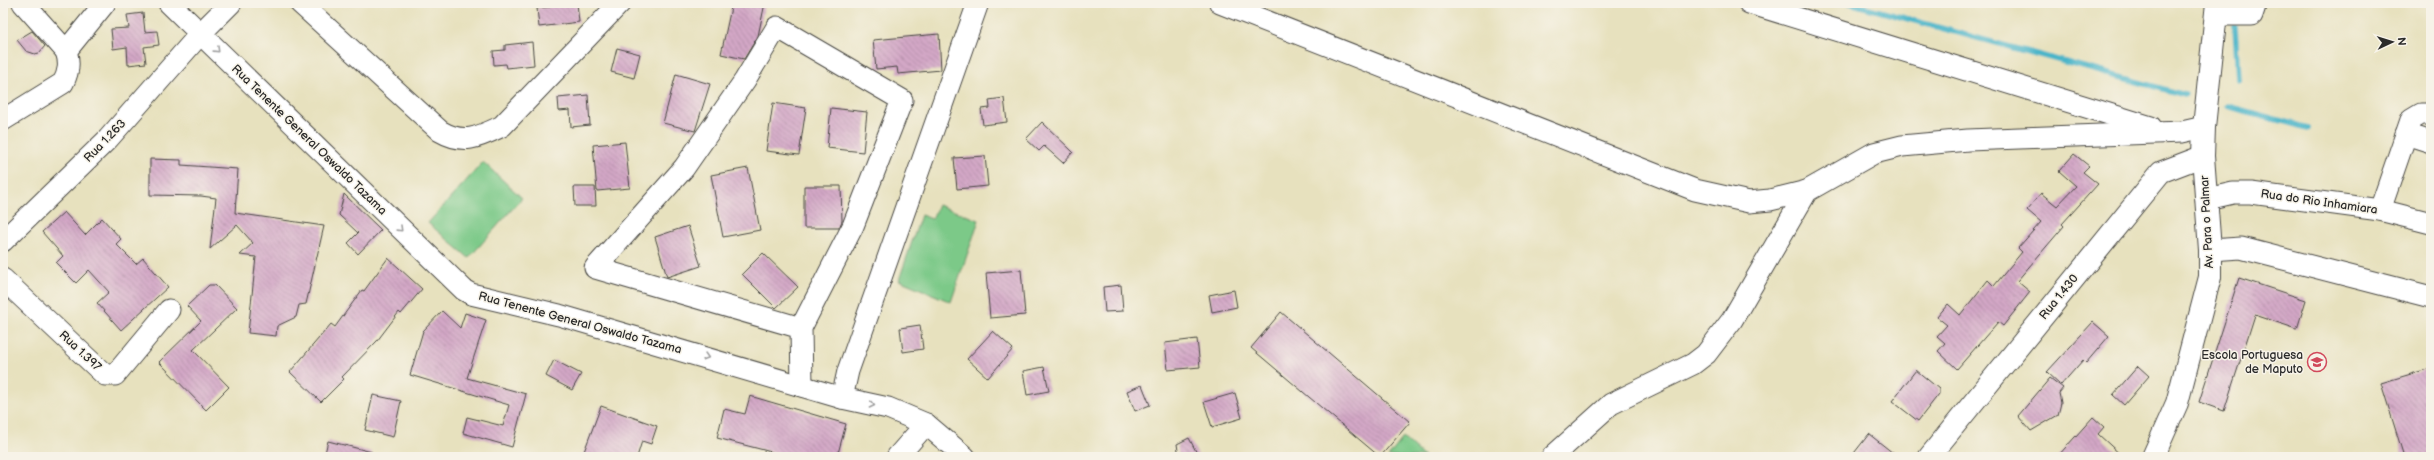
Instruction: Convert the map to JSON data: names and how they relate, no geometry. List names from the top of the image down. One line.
{"streets":{"main road":["Av. Para o Palmar"],"street":["Rua Tenente General Oswaldo Tazama","Rua 1.263","Rua do Rio Inhamiara","Rua 1.430","Rua 1.397"]},"crossings":[["Rua Tenente General Oswaldo Tazama","Rua 1.263"],["Rua do Rio Inhamiara","Av. Para o Palmar"],["Av. Para o Palmar","Rua 1.430"]],"one_way":["Rua Tenente General Oswaldo Tazama"],"places":{"school or university":["Escola Portuguesa de Maputo"]},"north":"right"}
